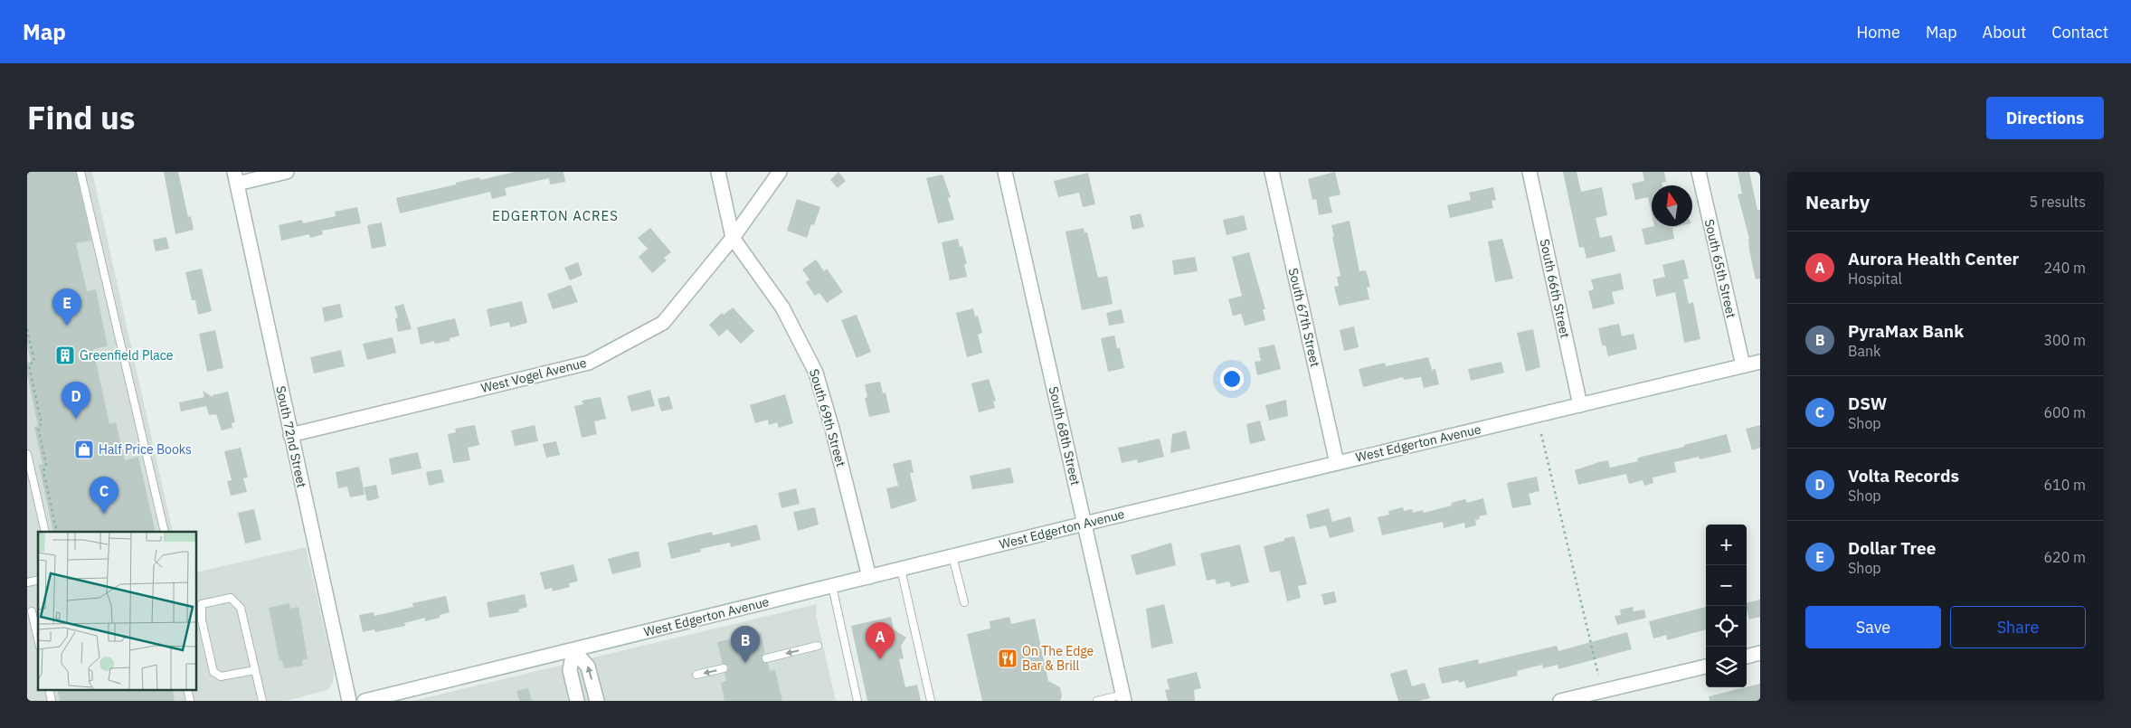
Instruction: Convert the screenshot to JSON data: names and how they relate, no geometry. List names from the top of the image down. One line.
{"streets":{"street":["South 65th Street","South 66th Street","South 67th Street","West Vogel Avenue","South 69th Street","South 68th Street","South 72nd Street","West Edgerton Avenue"]},"crossings":[["South 65th Street","West Edgerton Avenue"],["South 66th Street","West Edgerton Avenue"],["South 67th Street","West Edgerton Avenue"],["West Vogel Avenue","South 69th Street"],["West Vogel Avenue","South 72nd Street"],["South 69th Street","West Edgerton Avenue"],["South 68th Street","West Edgerton Avenue"]],"districts":["EDGERTON ACRES"],"places":{"building":["Greenfield Place"],"shop":["Half Price Books"],"restaurant":["On The Edge Bar & Brill"]},"north":"top","page":{"header":"Map","nav":["Home","Map","About","Contact"],"title":"Find us","buttons":["Directions",["Save","Share"]],"heading":["Nearby","5 results"],"list":[{"mark":"A","name":"Aurora Health Center","note":"Hospital","value":"240 m"},{"mark":"B","name":"PyraMax Bank","note":"Bank","value":"300 m"},{"mark":"C","name":"DSW","note":"Shop","value":"600 m"},{"mark":"D","name":"Volta Records","note":"Shop","value":"610 m"},{"mark":"E","name":"Dollar Tree","note":"Shop","value":"620 m"}],"pins":["E","D","C","A","B"],"map_buttons":["+","−"]}}
